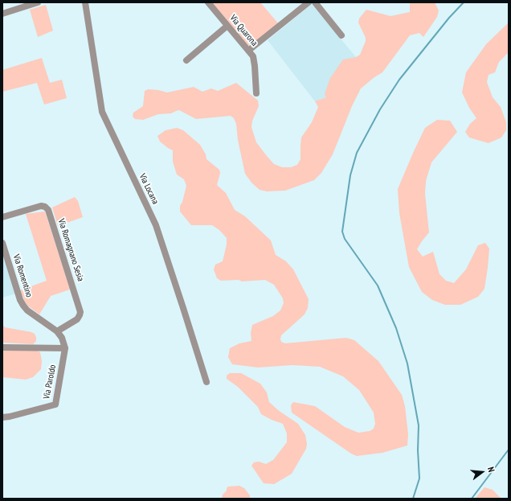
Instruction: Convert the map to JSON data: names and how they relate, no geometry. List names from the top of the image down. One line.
{"streets":{"street":["Via Quarona","Via Locana","Via Romagnano Sesia","Via Romentino","Via Paroldo"]},"crossings":[["Via Romagnano Sesia","Via Romentino"],["Via Romentino","Via Paroldo"]],"north":"right"}
